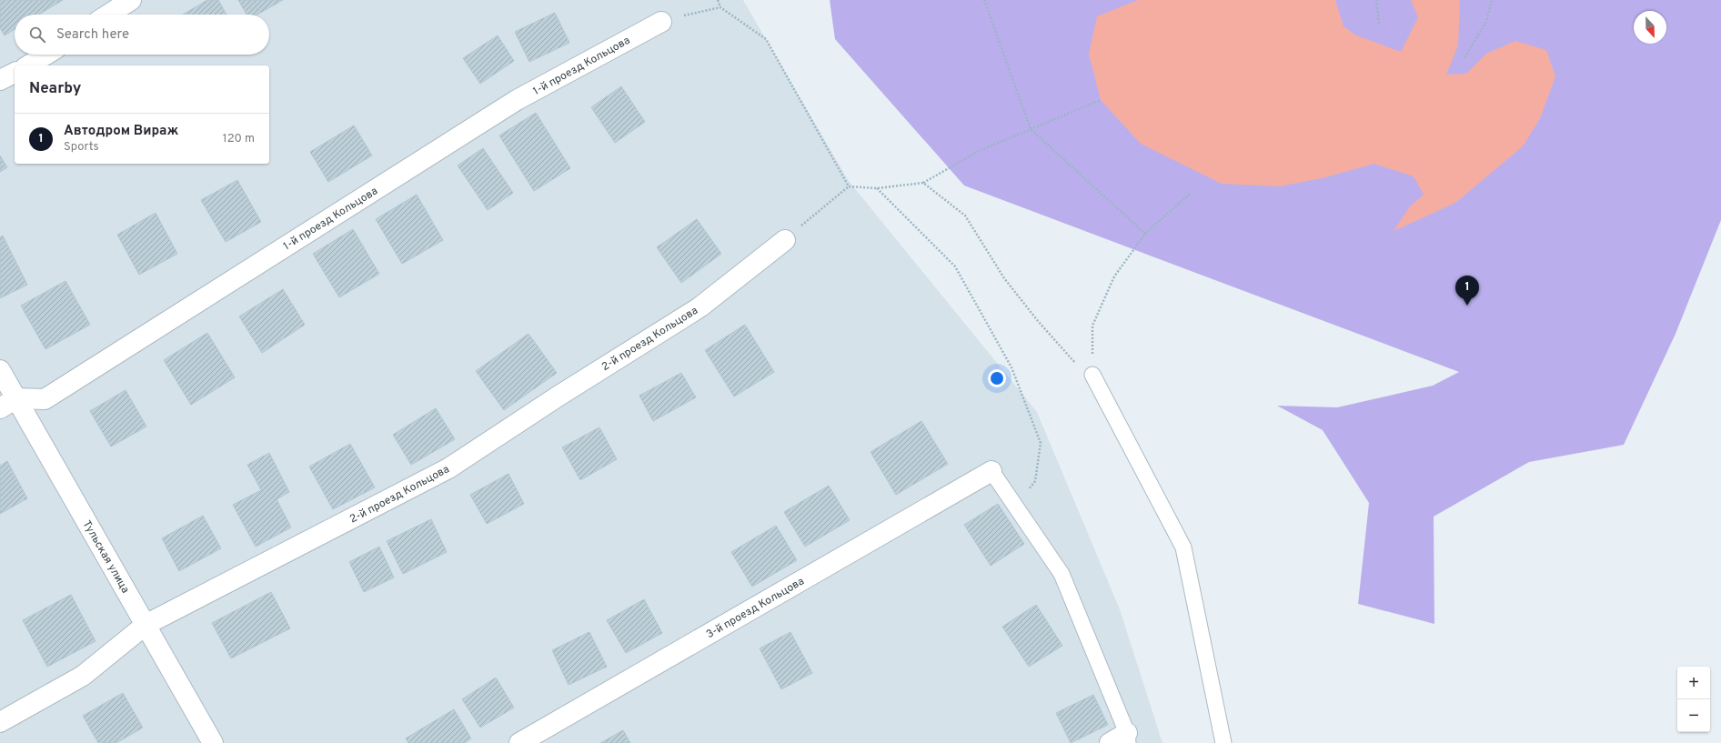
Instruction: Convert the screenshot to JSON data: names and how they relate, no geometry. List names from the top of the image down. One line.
{"streets":{"street":["1-й проезд Кольцова","2-й проезд Кольцова","Тульская улица","3-й проезд Кольцова"]},"crossings":[["1-й проезд Кольцова","Тульская улица"],["2-й проезд Кольцова","Тульская улица"]],"north":"bottom","page":{"search":"Search here","heading":"Nearby","list":[{"mark":"1","name":"Автодром Вираж","note":"Sports","value":"120 m"}],"pins":"1","map_buttons":["+","−"]}}
